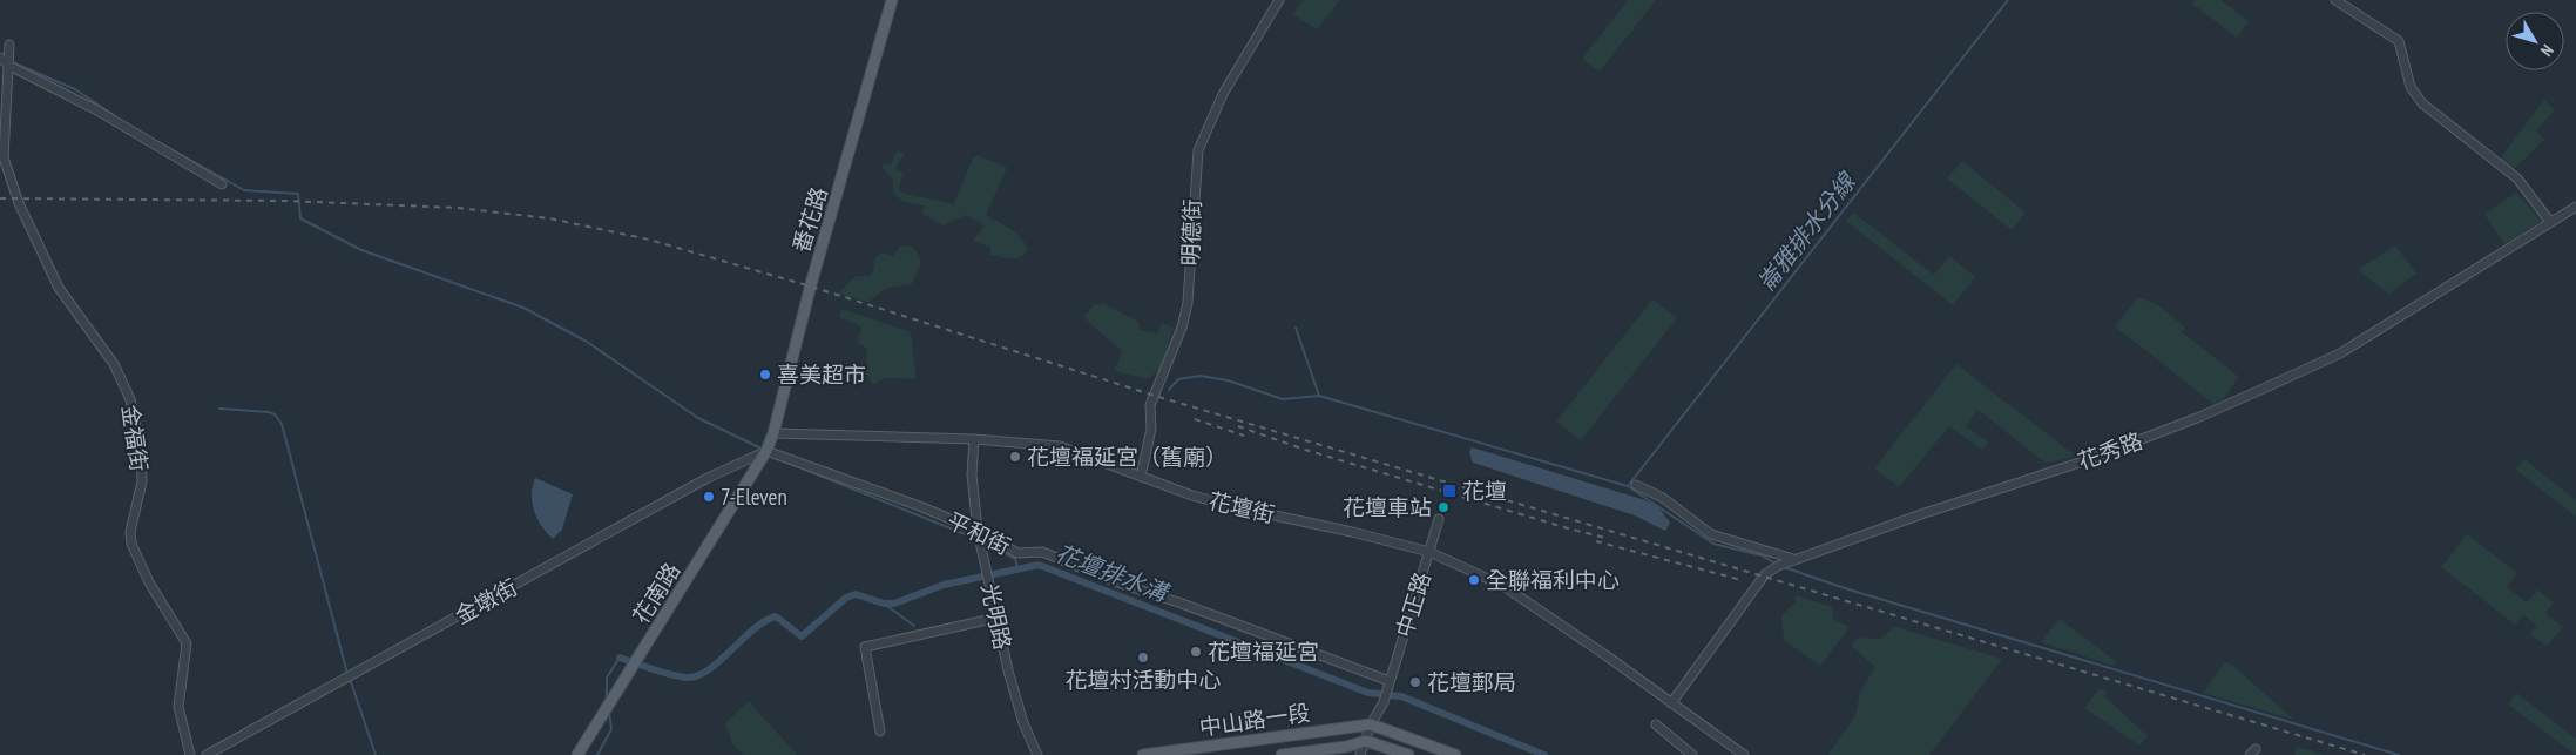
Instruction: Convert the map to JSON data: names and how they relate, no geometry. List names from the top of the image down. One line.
{"streets":{"main road":["番花路","花南路","中山路一段"],"street":["明德街","金福街","花秀路","花壇街","平和街","金墩街","中正路","光明路"]},"crossings":[["番花路","花壇街"],["番花路","平和街"],["番花路","花南路"],["番花路","金墩街"],["明德街","花壇街"],["花秀路","花壇街"],["花壇街","中正路"],["花壇街","光明路"],["平和街","花南路"],["平和街","金墩街"],["平和街","中正路"],["平和街","光明路"],["花南路","金墩街"],["中正路","中山路一段"]],"water":["崙雅排水分線","花壇排水溝"],"places":{"other":["喜美超市","花壇福延宮（舊廟）","7-Eleven","花壇車站","全聯福利中心","花壇福延宮","花壇村活動中心","花壇郵局"],"transit":["花壇"]},"north":"bottom right"}
